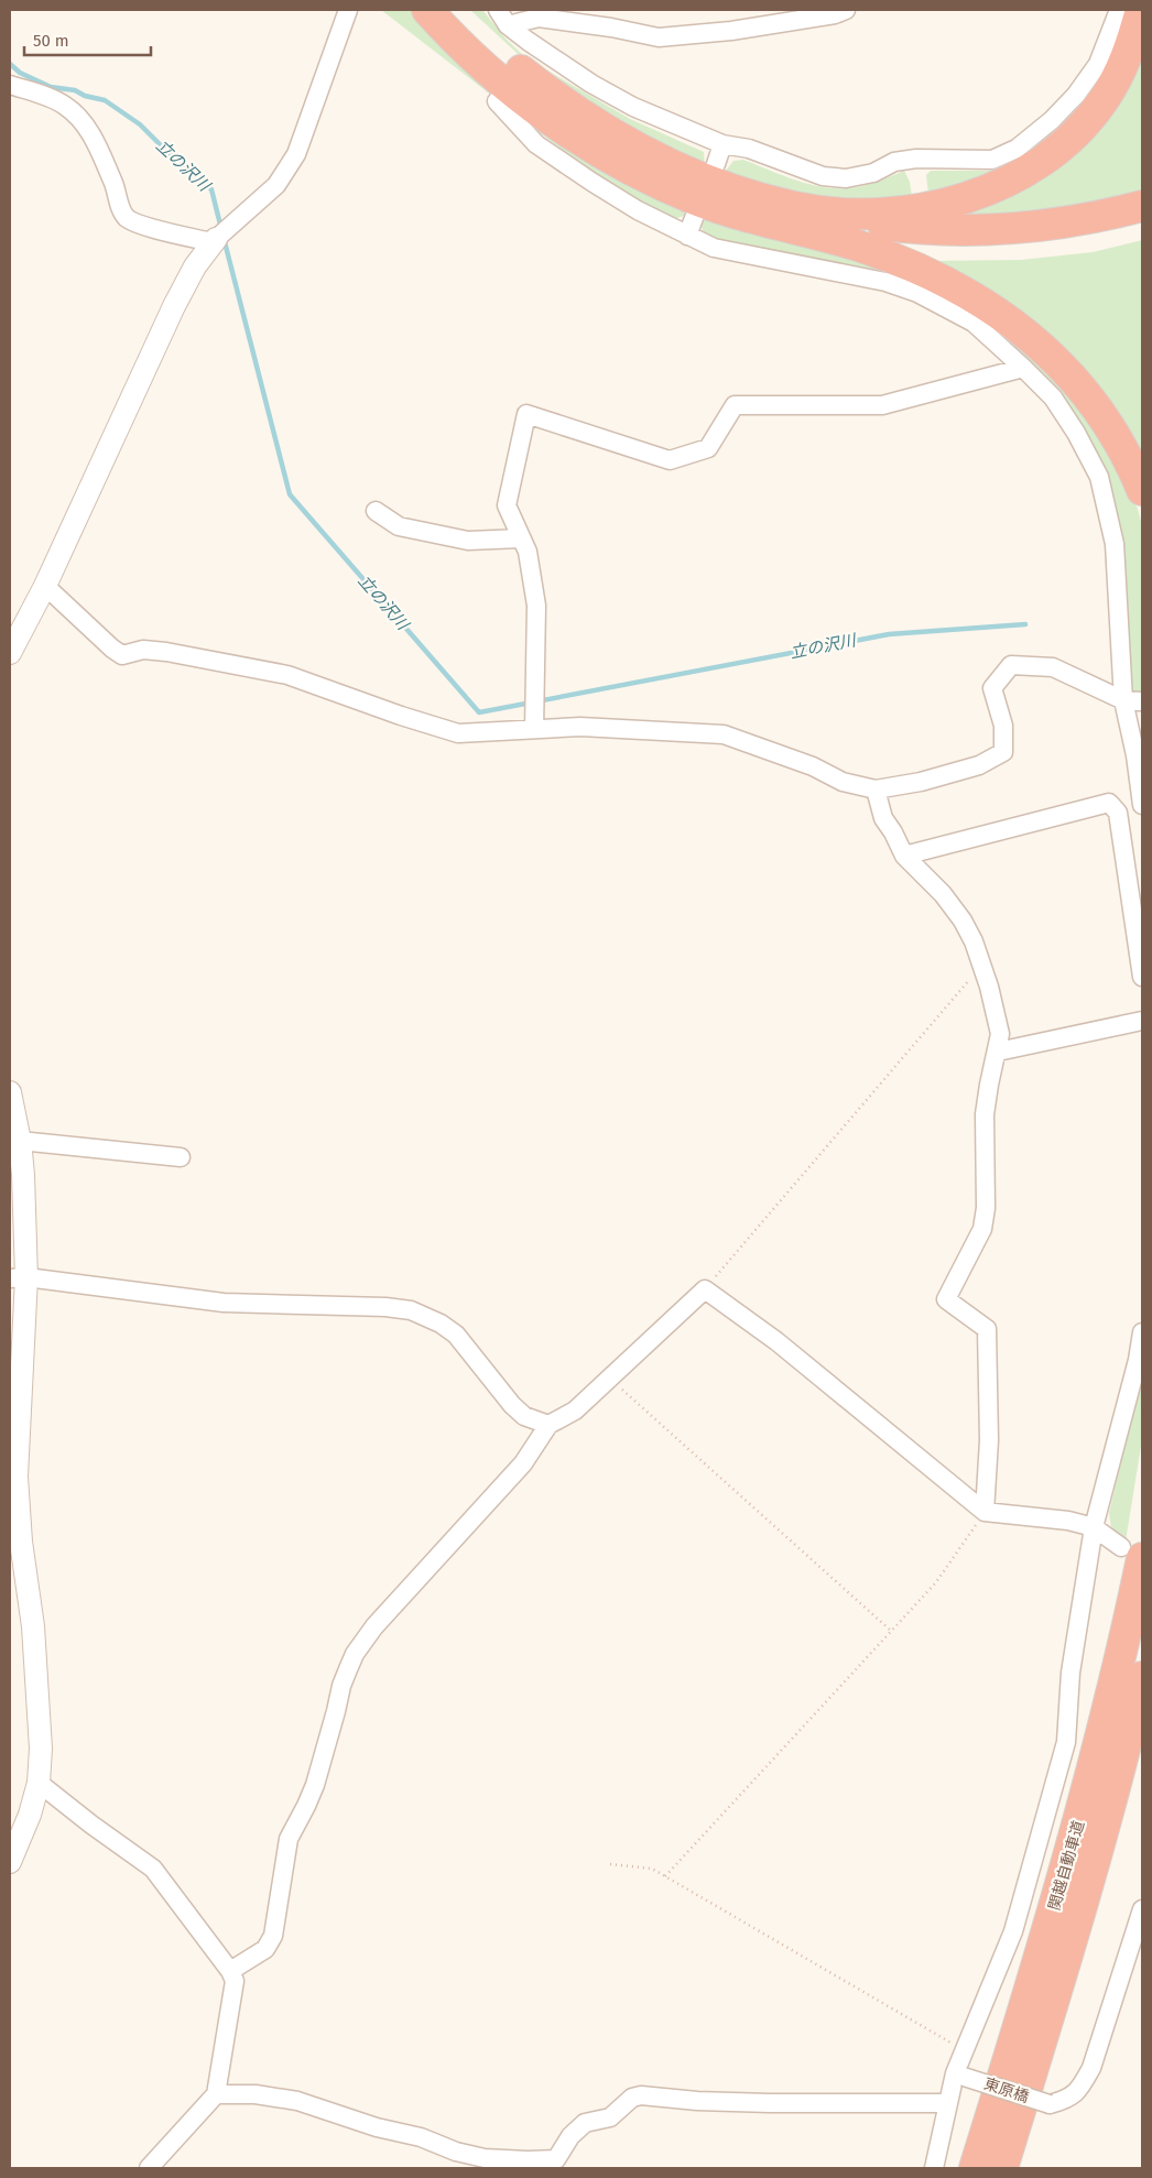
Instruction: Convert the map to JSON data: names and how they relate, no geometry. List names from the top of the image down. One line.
{"streets":{"highway":["関越自動車道"],"street":["東原橋"]},"water":["立の沢川"],"scale_bar":"50 m"}
